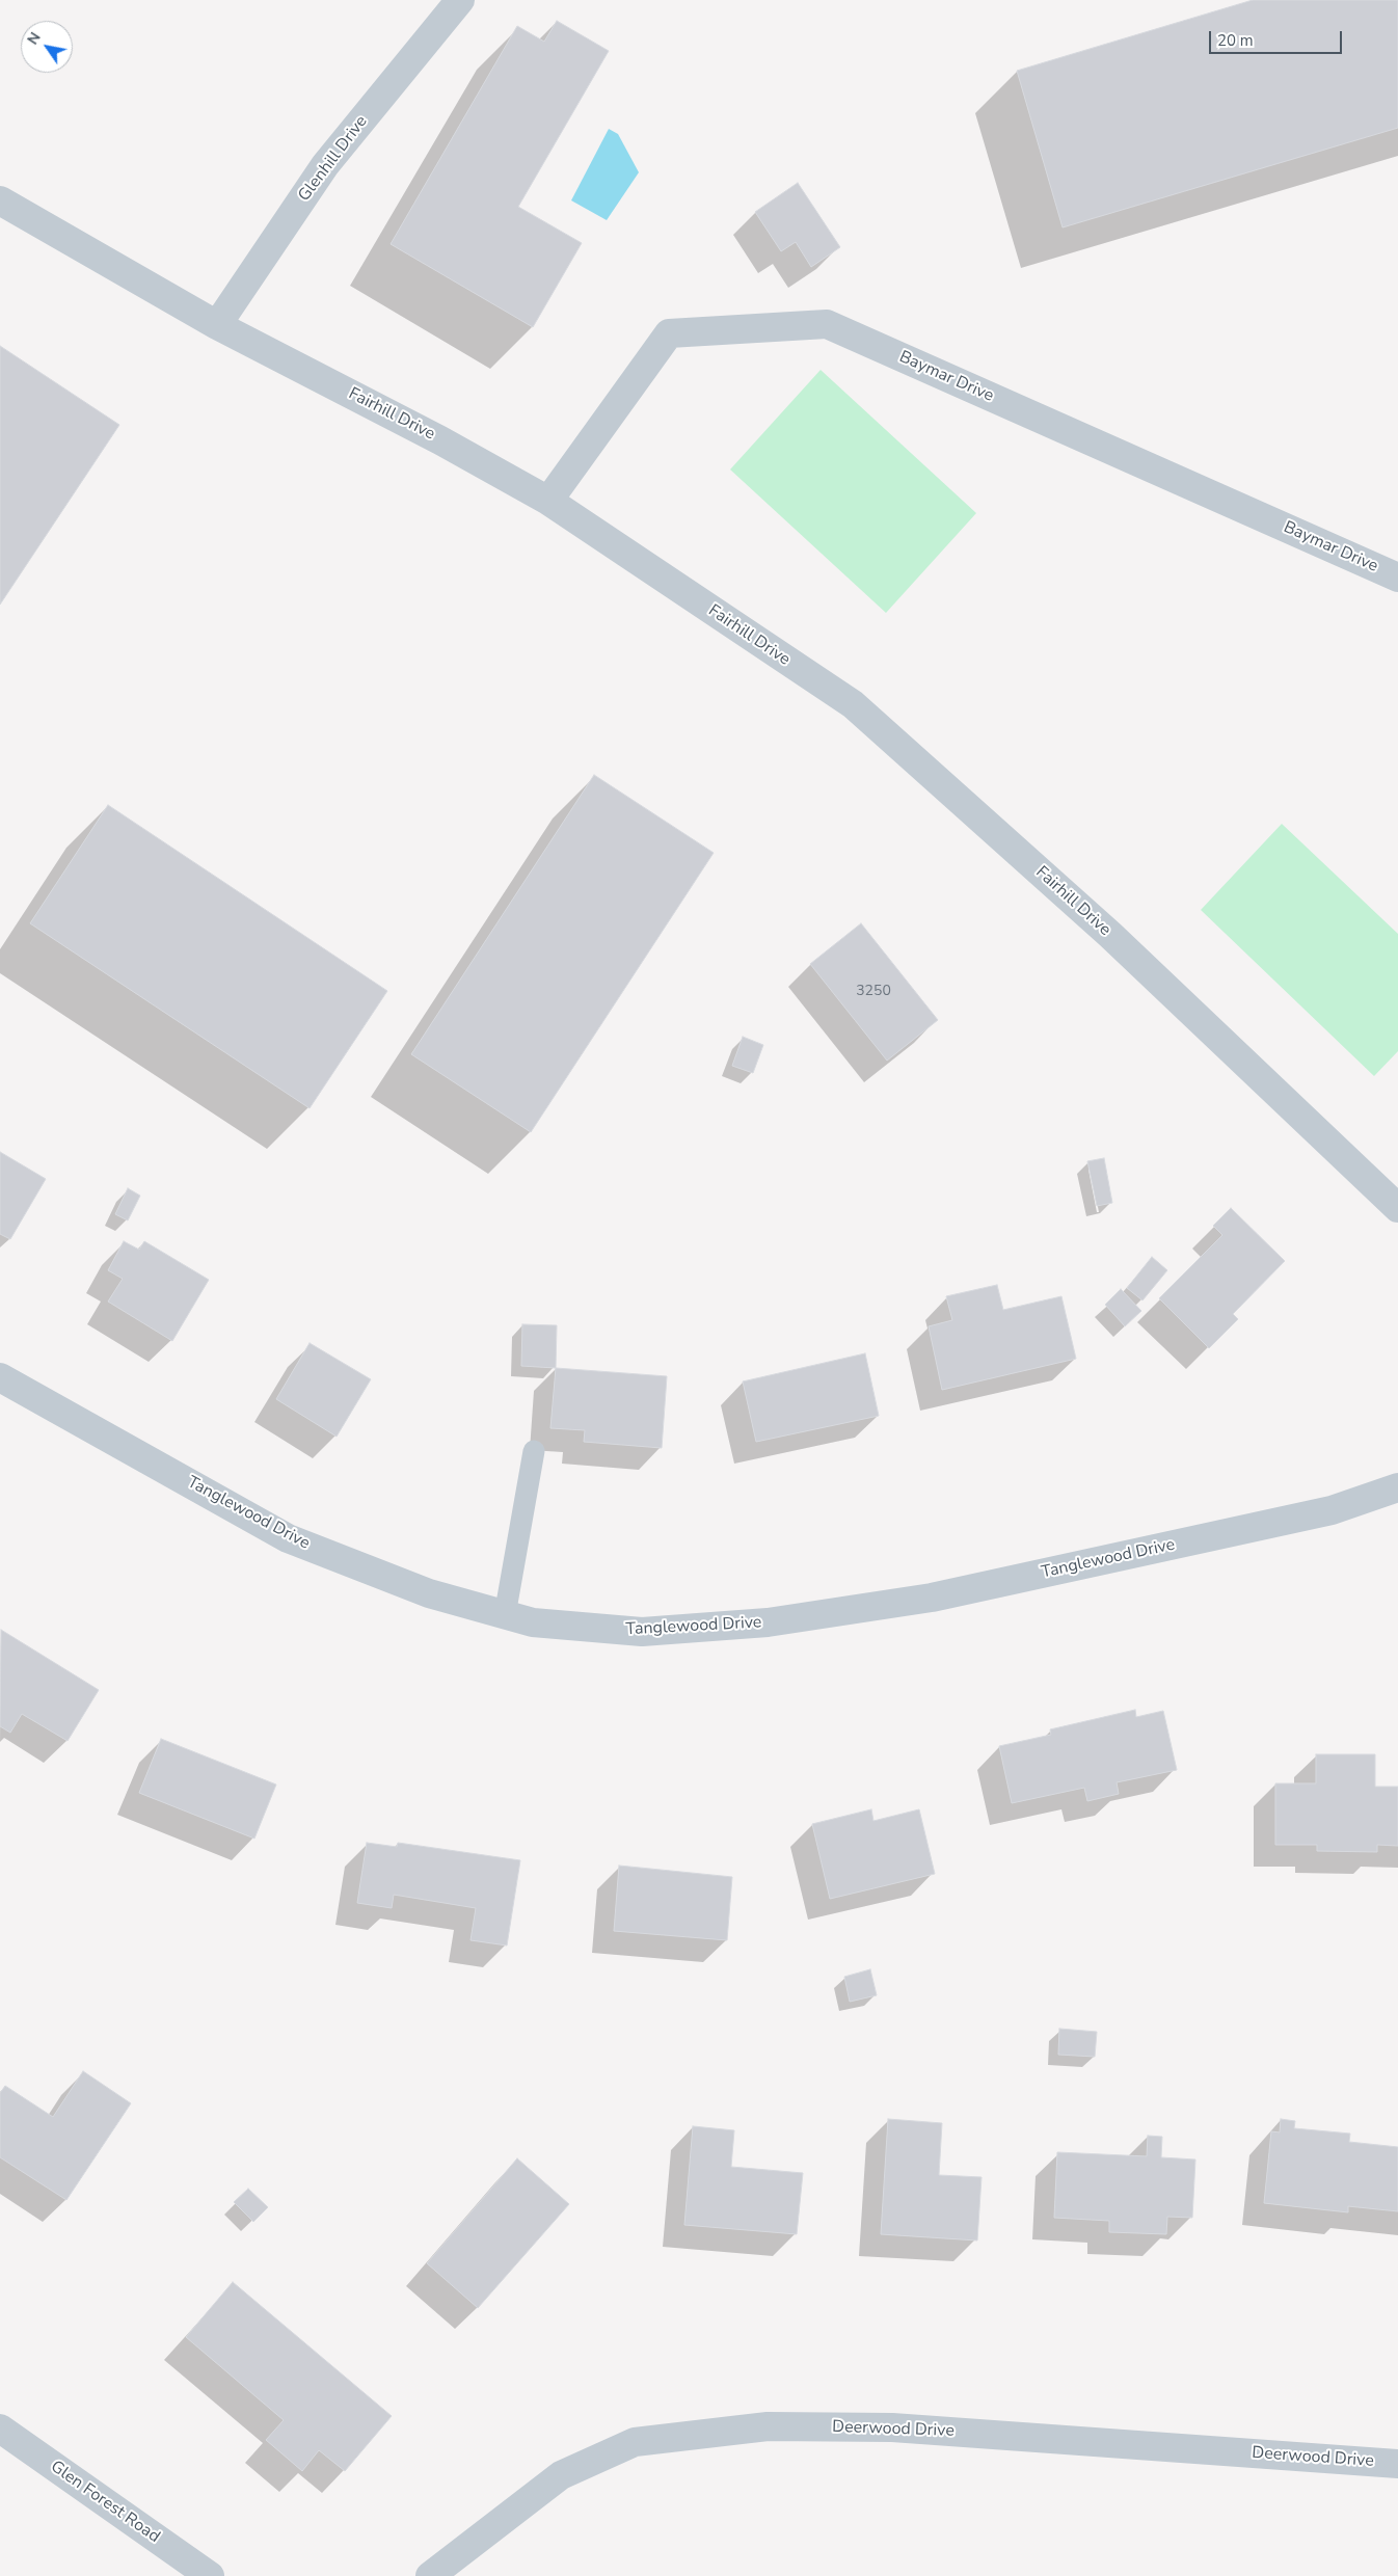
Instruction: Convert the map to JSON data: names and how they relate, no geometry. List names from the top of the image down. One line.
{"streets":{"street":["Glenhill Drive","Baymar Drive","Fairhill Drive","Tanglewood Drive","Deerwood Drive","Glen Forest Road"]},"crossings":[["Glenhill Drive","Fairhill Drive"],["Baymar Drive","Fairhill Drive"]],"house_numbers":["3250"],"scale_bar":"20 m","north":"top left"}
